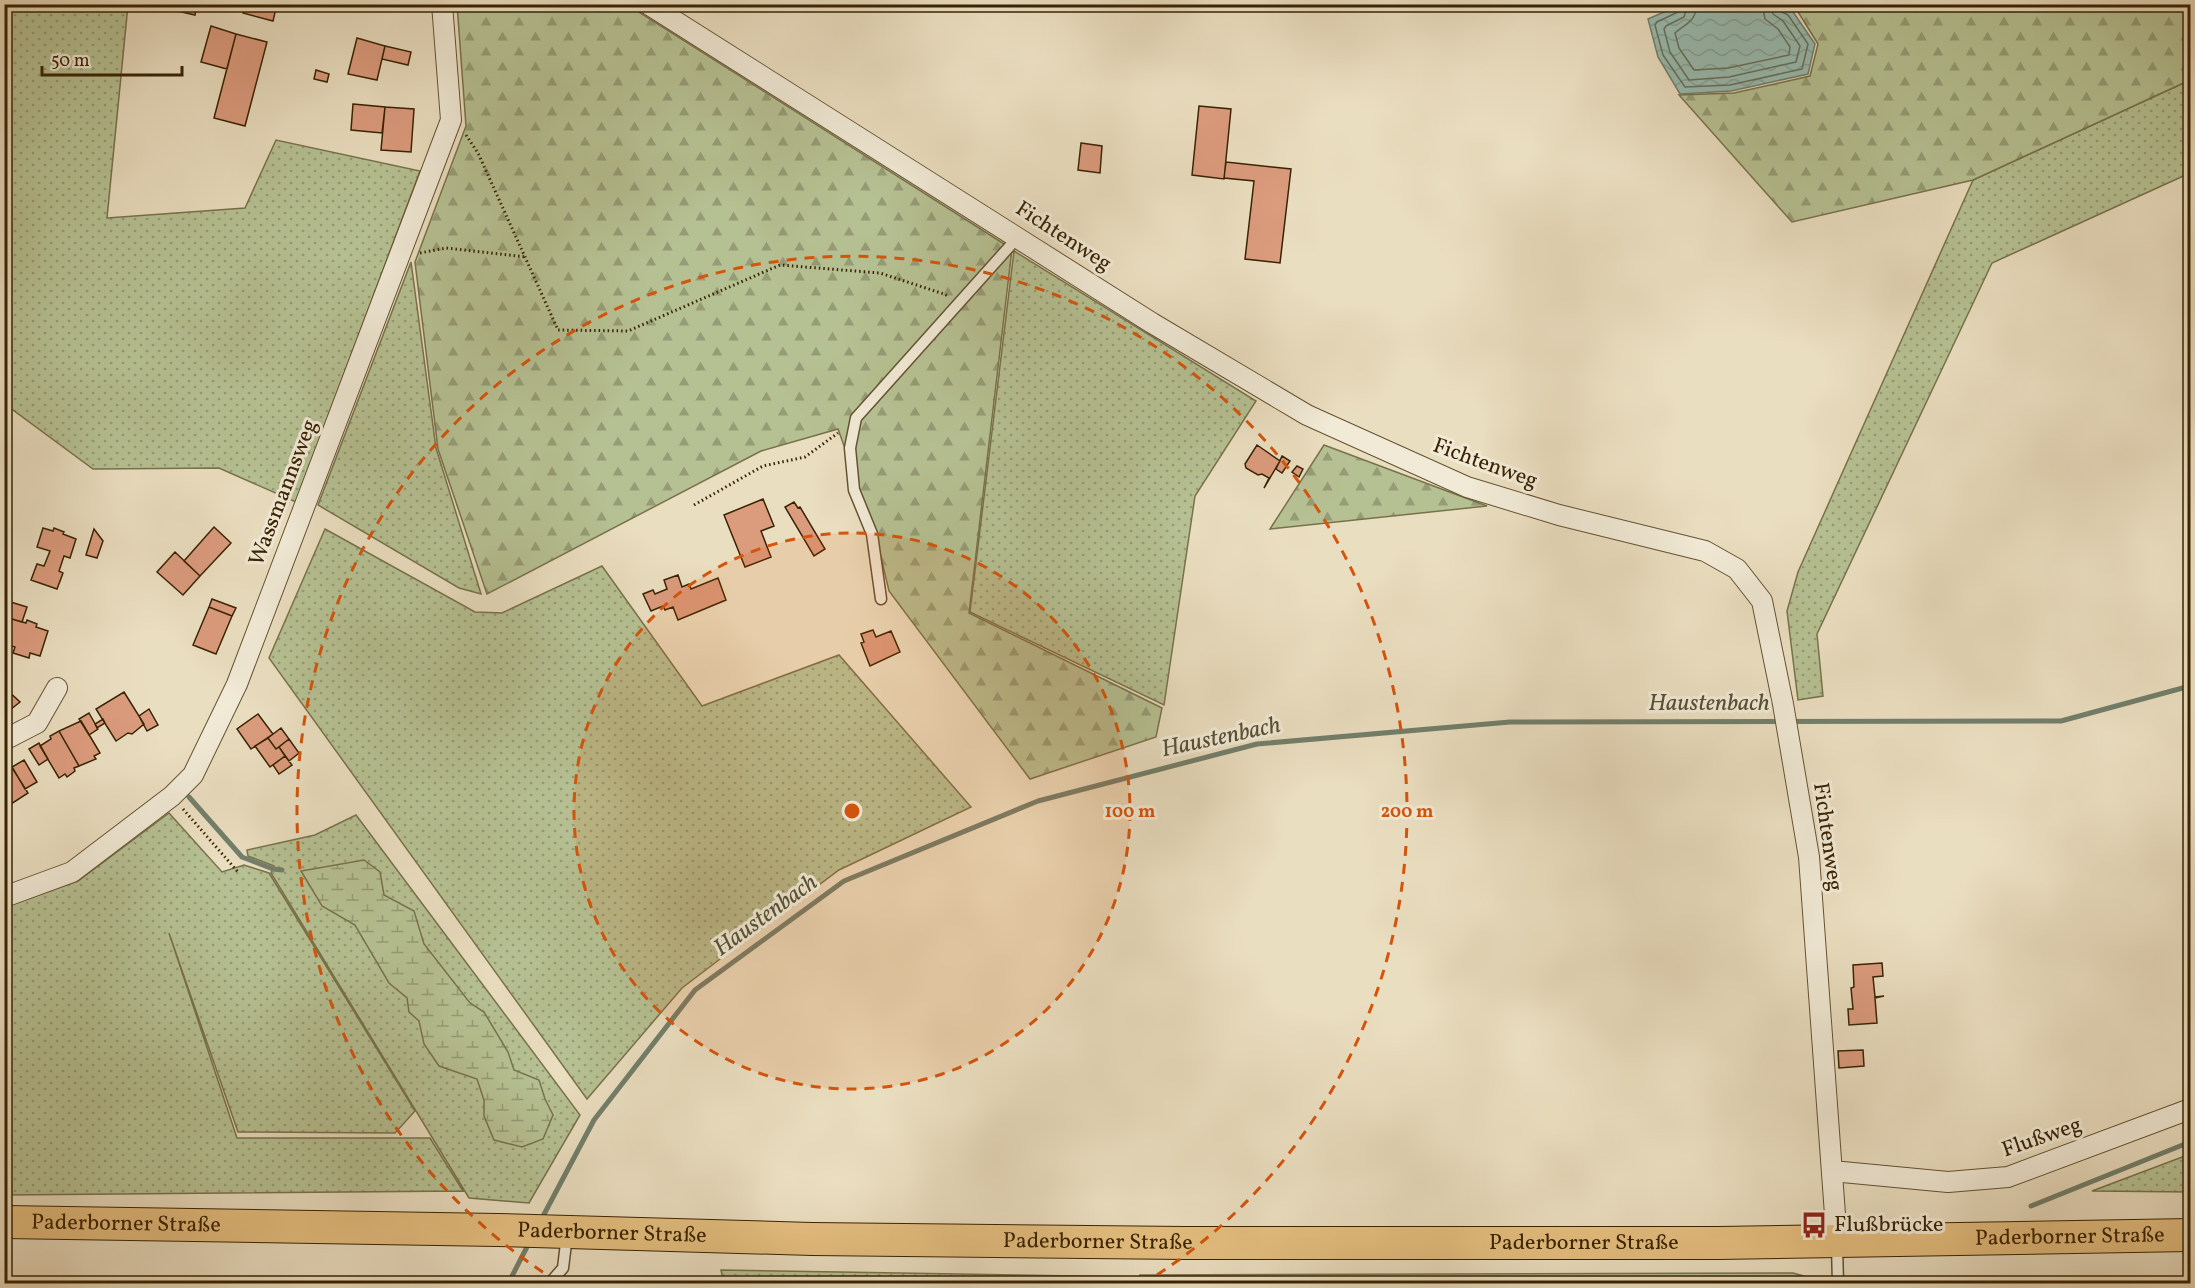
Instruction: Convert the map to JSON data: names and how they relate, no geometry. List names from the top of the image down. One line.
{"streets":{"main road":["Paderborner Straße"],"street":["Fichtenweg","Wassmannsweg","Flußweg"]},"crossings":[["Fichtenweg","Flußweg"],["Fichtenweg","Paderborner Straße"]],"water":["Haustenbach"],"places":{"bus stop":["Flußbrücke"]},"scale_bar":"50 m","rings":["100 m","200 m"]}
